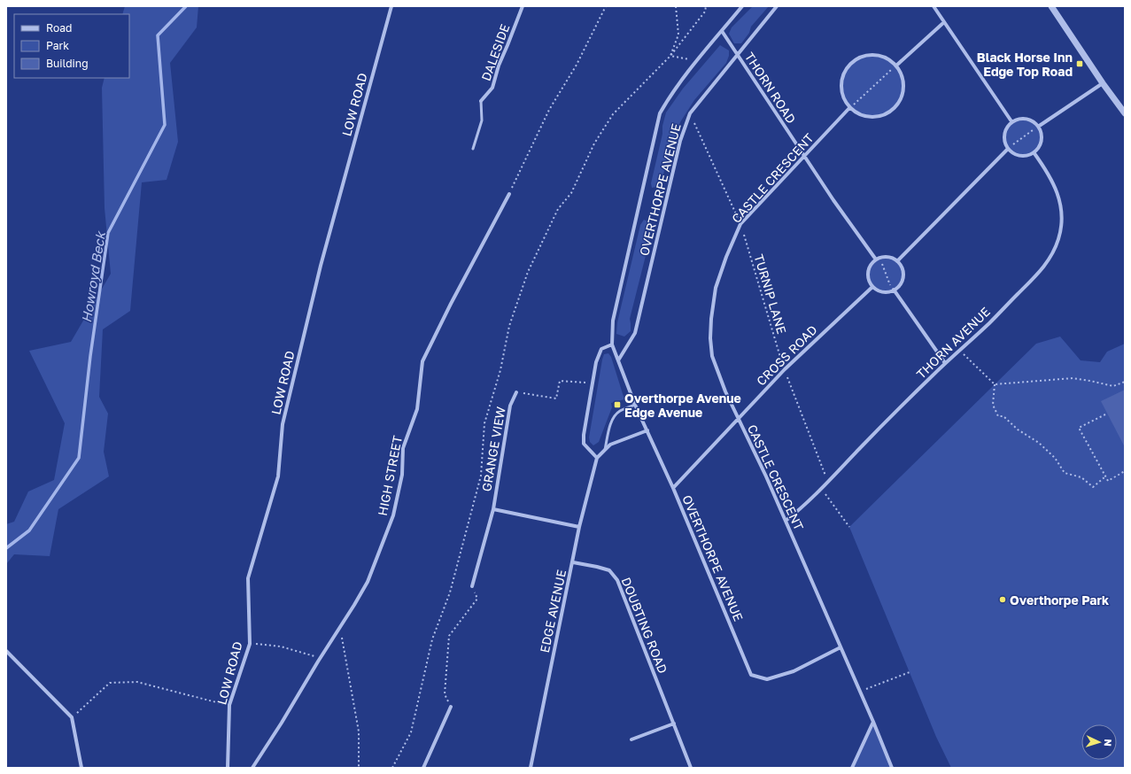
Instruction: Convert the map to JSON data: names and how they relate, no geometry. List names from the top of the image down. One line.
{"streets":{"street":["DALESIDE","THORN ROAD","LOW ROAD","CASTLE CRESCENT","OVERTHORPE AVENUE","THORN AVENUE","CROSS ROAD","GRANGE VIEW","HIGH STREET","EDGE AVENUE","DOUBTING ROAD"],"path":["TURNIP LANE"]},"crossings":[["THORN ROAD","CASTLE CRESCENT"],["THORN ROAD","OVERTHORPE AVENUE"],["CASTLE CRESCENT","OVERTHORPE AVENUE"],["CASTLE CRESCENT","TURNIP LANE"],["CASTLE CRESCENT","THORN AVENUE"],["CASTLE CRESCENT","CROSS ROAD"],["OVERTHORPE AVENUE","TURNIP LANE"],["OVERTHORPE AVENUE","CROSS ROAD"],["TURNIP LANE","THORN AVENUE"],["TURNIP LANE","CROSS ROAD"],["GRANGE VIEW","EDGE AVENUE"],["EDGE AVENUE","DOUBTING ROAD"]],"water":["Howroyd Beck"],"places":{"transit":["Black Horse Inn Edge Top Road","Overthorpe Avenue Edge Avenue"],"other":["Overthorpe Park"]},"legend":["Road","Park","Building"],"north":"right"}
